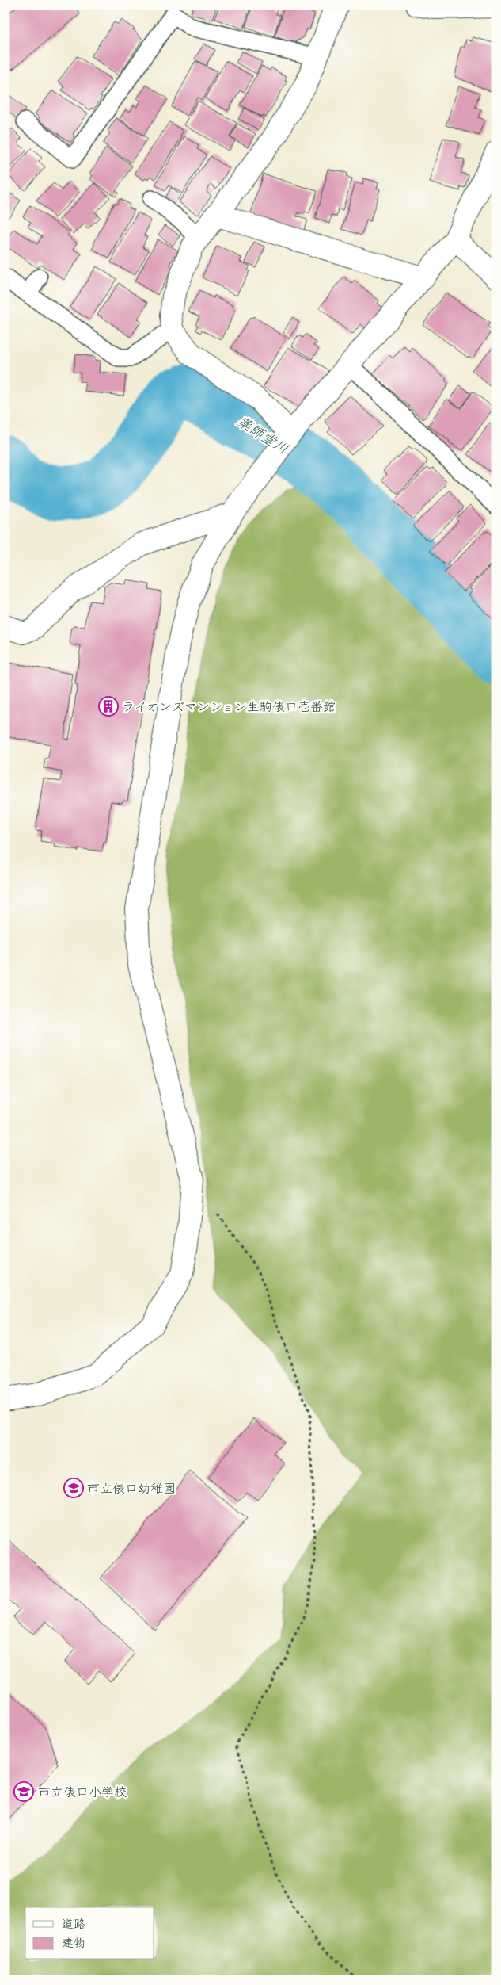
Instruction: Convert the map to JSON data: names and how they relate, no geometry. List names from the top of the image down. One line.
{"water":["薬師堂川"],"places":{"building":["ライオンズマンション生駒俵口壱番館"],"school or university":["市立俵口幼稚園","市立俵口小学校"]},"legend":["道路","建物"]}
